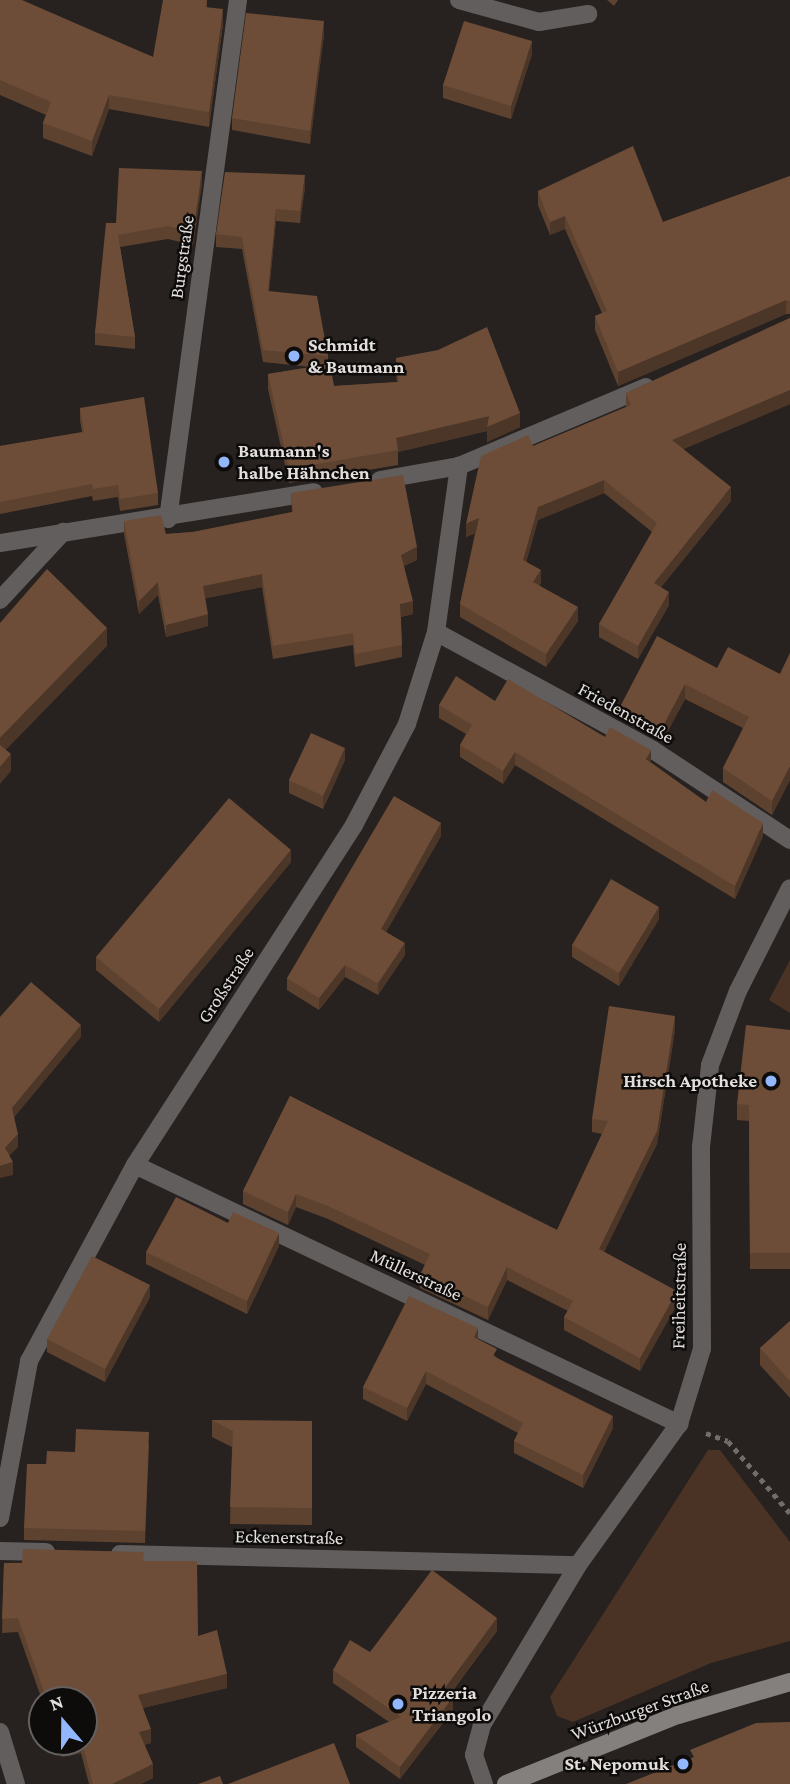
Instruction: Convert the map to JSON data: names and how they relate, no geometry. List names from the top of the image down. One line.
{"streets":{"main road":["Würzburger Straße"],"street":["Burgstraße","Friedenstraße","Großstraße","Müllerstraße","Freiheitstraße","Eckenerstraße"]},"crossings":[["Friedenstraße","Großstraße"],["Großstraße","Müllerstraße"],["Müllerstraße","Freiheitstraße"],["Freiheitstraße","Eckenerstraße"]],"places":["Schmidt & Baumann","Baumann's halbe Hähnchen","Hirsch Apotheke","Pizzeria Triangolo","St. Nepomuk"],"north":"top"}
